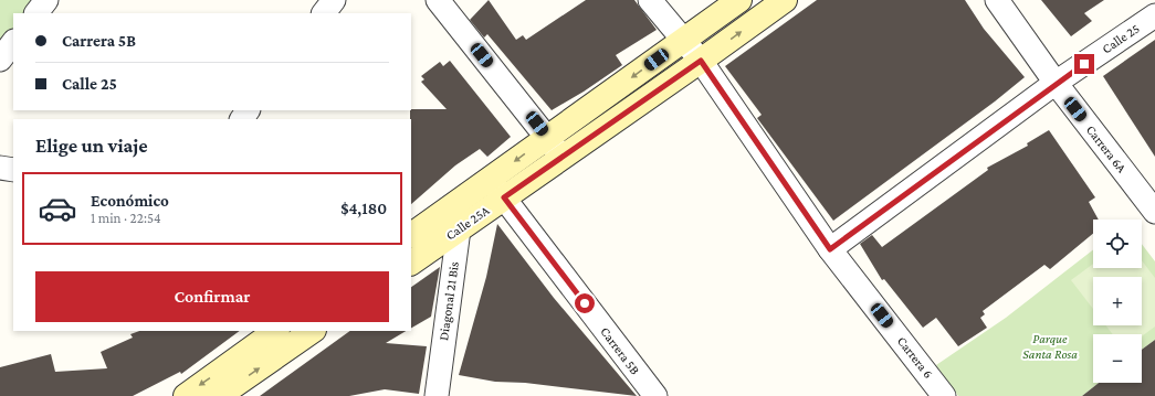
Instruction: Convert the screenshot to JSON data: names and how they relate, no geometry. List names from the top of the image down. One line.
{"streets":{"street":["Calle 25","Carrera 6A","Calle 25A","Diagonal 21 Bis","Carrera 5B","Carrera 6"]},"crossings":[["Calle 25","Carrera 6A"],["Calle 25","Carrera 6"],["Calle 25A","Diagonal 21 Bis"],["Calle 25A","Carrera 5B"],["Calle 25A","Carrera 6"]],"parks":["Parque Santa Rosa"],"page":{"banner":["Carrera 5B","Calle 25"],"heading":"Elige un viaje","list":[{"name":"Económico","note":"1 min · 22:54","value":"$4,180"}],"map_buttons":["+","−"],"buttons":"Confirmar"}}
